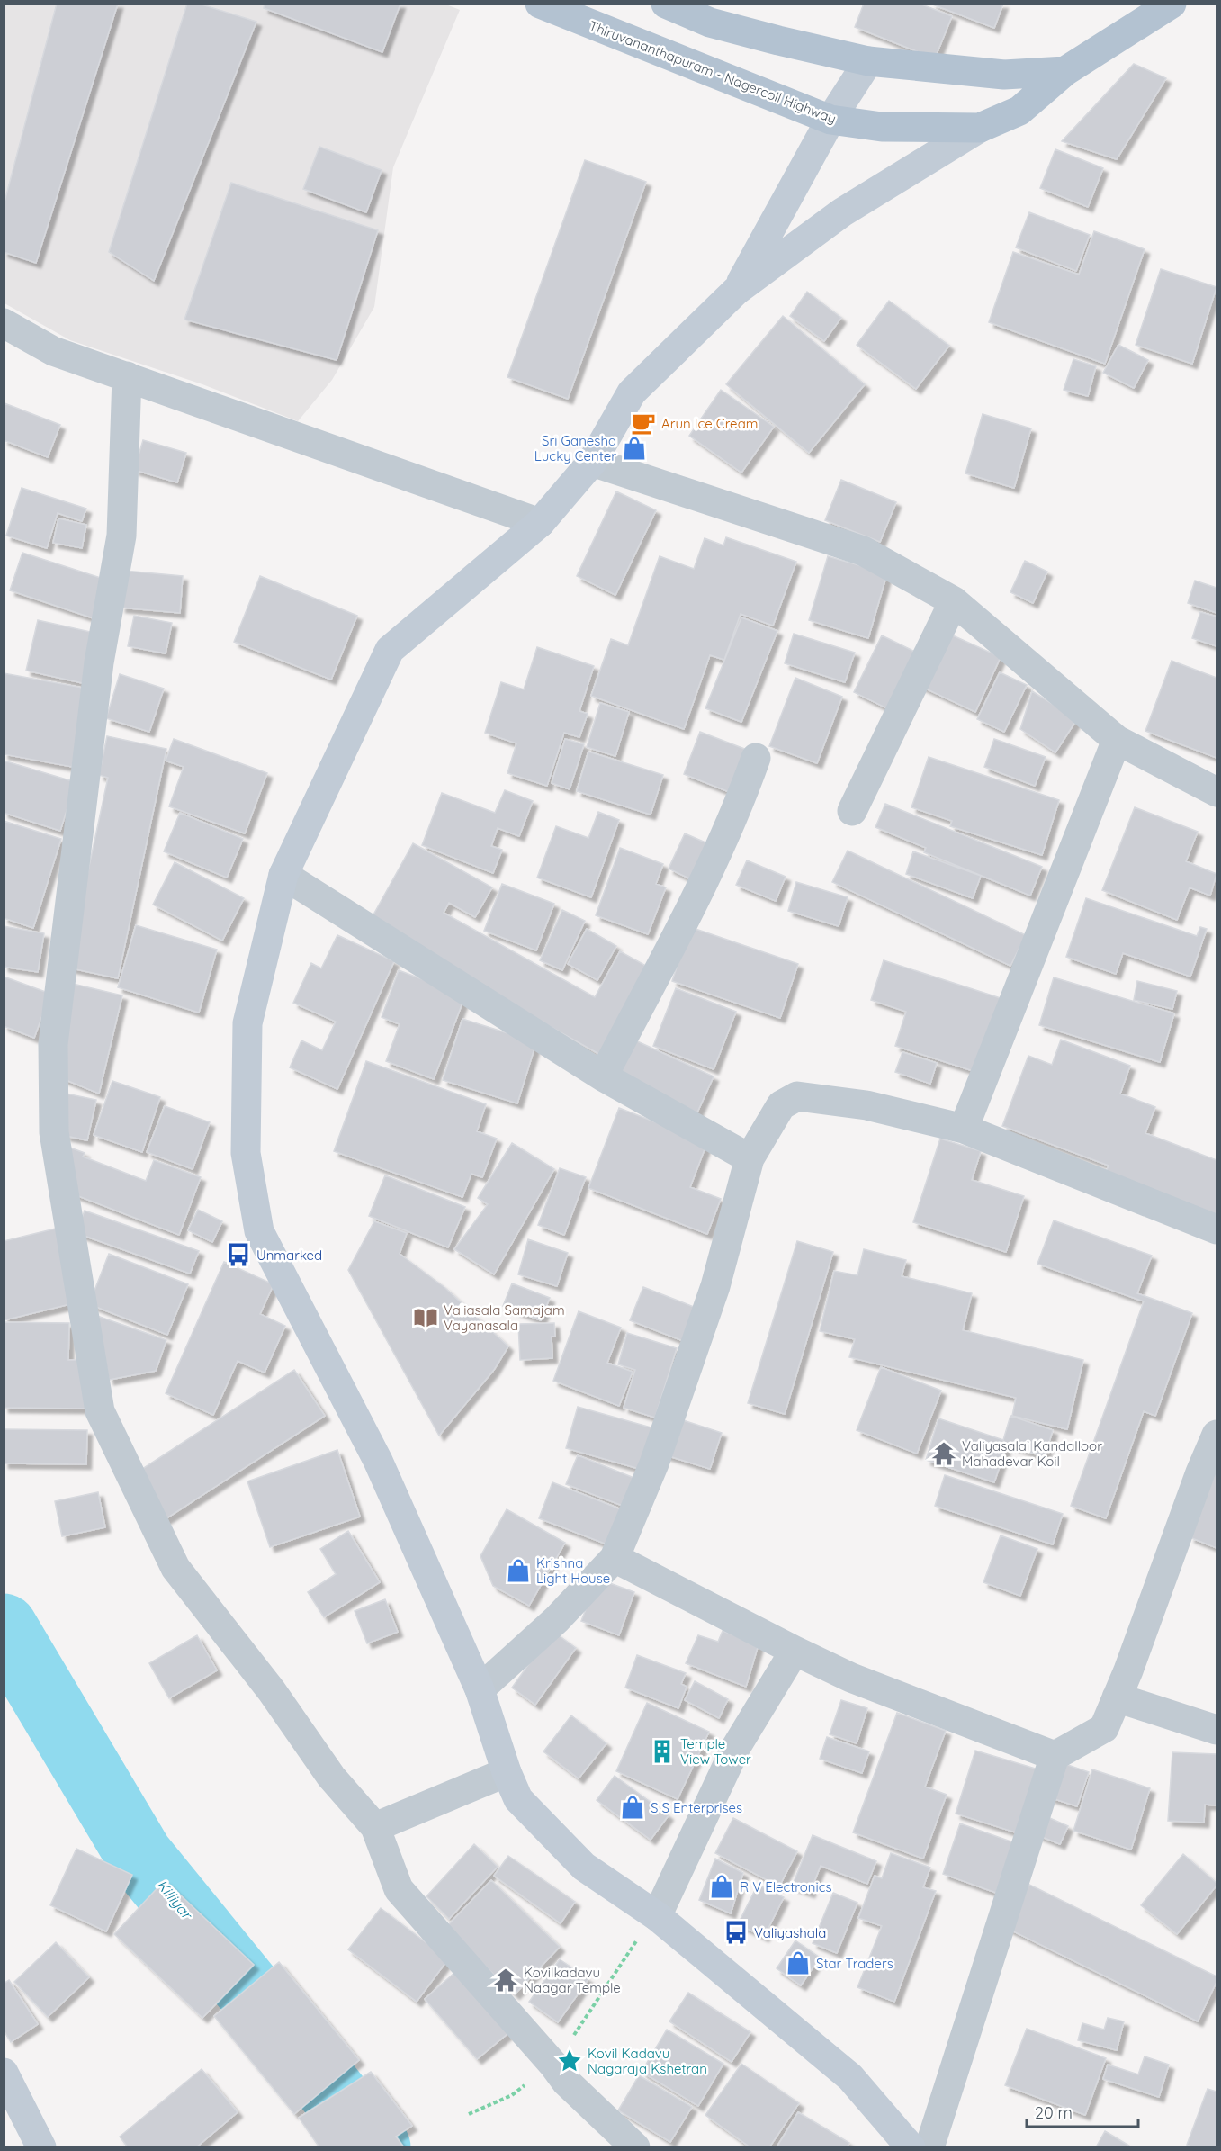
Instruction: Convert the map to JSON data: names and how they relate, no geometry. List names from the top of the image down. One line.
{"streets":{"main road":["Thiruvananthapuram - Nagercoil Highway"]},"water":["Killiyar"],"places":{"cafe":["Arun Ice Cream"],"shop":["Sri Ganesha Lucky Center","Krishna Light House","S S Enterprises","R V Electronics","Star Traders"],"bus stop":["Unmarked","Valiyashala"],"library":["Valiasala Samajam Vayanasala"],"temple":["Valiyasalai Kandalloor Mahadevar Koil","Kovilkadavu Naagar Temple"],"building":["Temple View Tower"],"place":["Kovil Kadavu Nagaraja Kshetran"]},"scale_bar":"20 m"}
